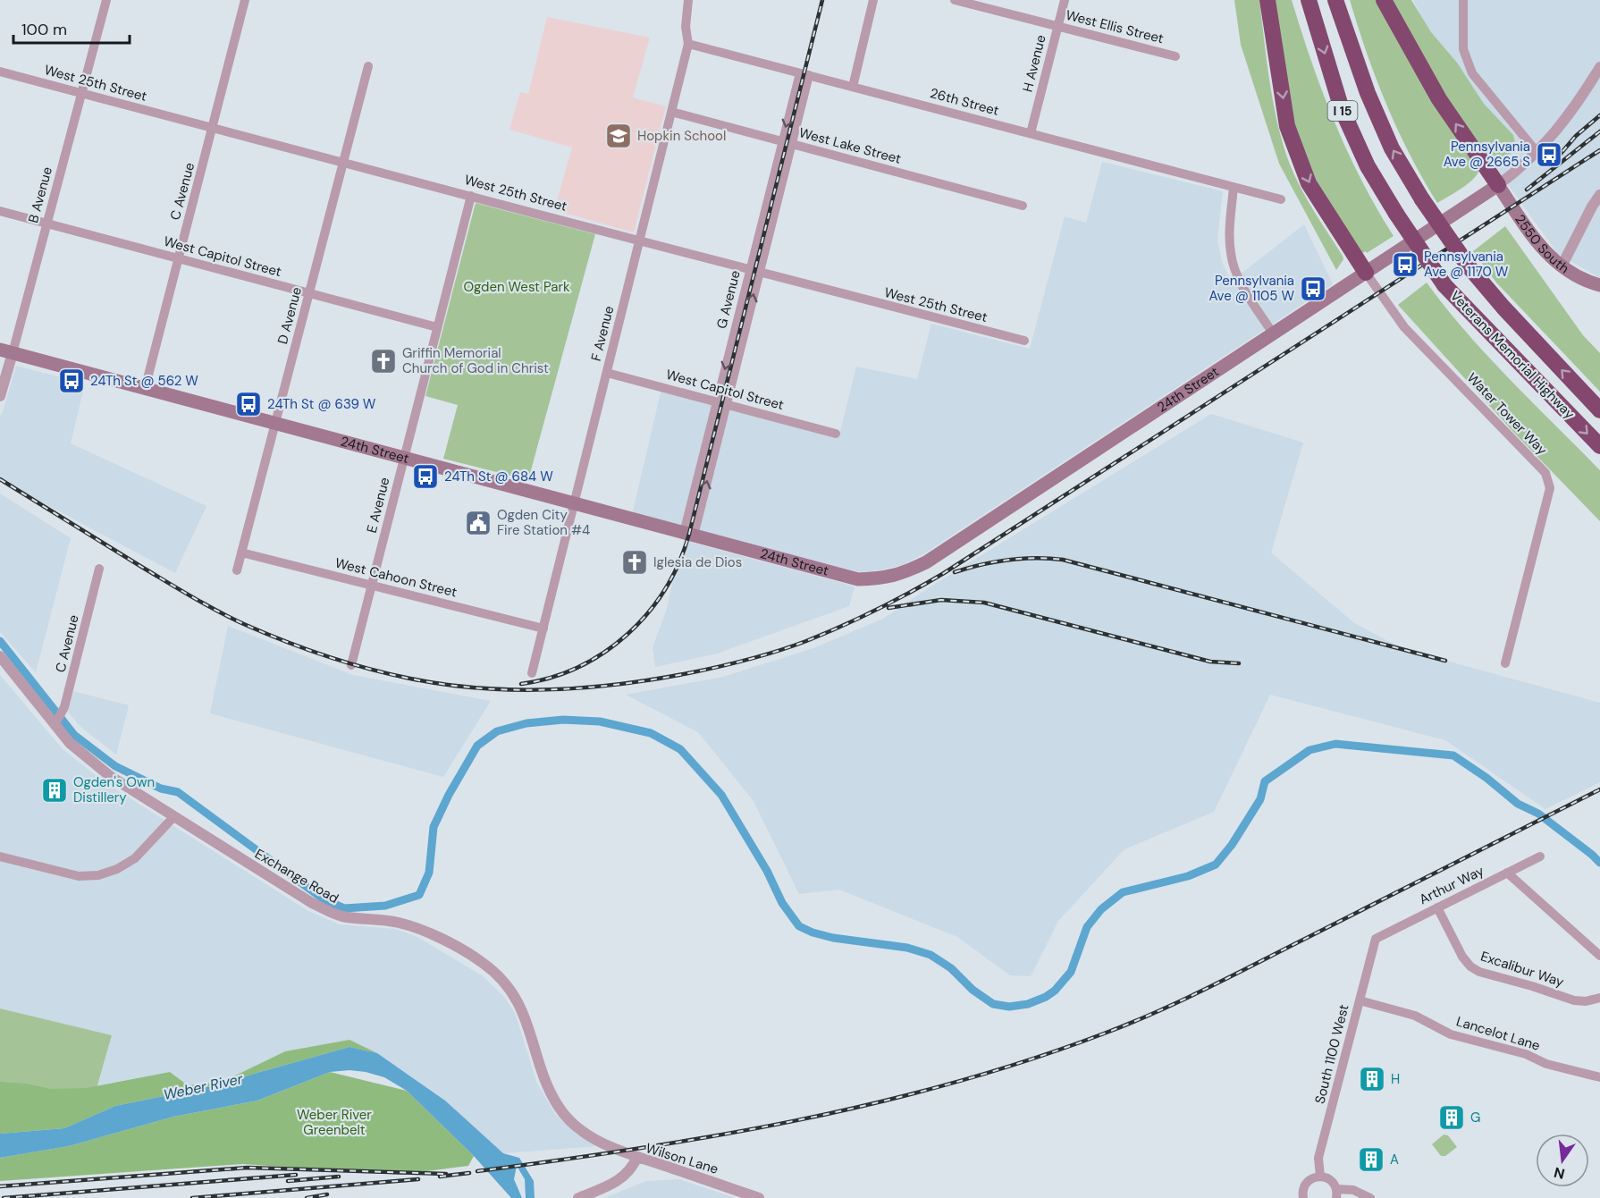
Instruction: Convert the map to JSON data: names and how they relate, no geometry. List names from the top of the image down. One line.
{"streets":{"highway":["I 15","Veterans Memorial Highway"],"main road":["2550 South","24th Street"],"street":["West Ellis Street","H Avenue","West 25th Street","26th Street","West Lake Street","C Avenue","B Avenue","West Capitol Street","G Avenue","D Avenue","F Avenue","Water Tower Way","E Avenue","West Cahoon Street","Exchange Road","Arthur Way","Excalibur Way","Lancelot Lane","South 1100 West","Wilson Lane"]},"crossings":[["West Ellis Street","H Avenue"],["H Avenue","26th Street"],["West 25th Street","C Avenue"],["West 25th Street","B Avenue"],["West 25th Street","G Avenue"],["West 25th Street","D Avenue"],["West 25th Street","F Avenue"],["West 25th Street","E Avenue"],["26th Street","G Avenue"],["26th Street","F Avenue"],["West Lake Street","G Avenue"],["West Lake Street","F Avenue"],["C Avenue","West Capitol Street"],["C Avenue","24th Street"],["C Avenue","Exchange Road"],["B Avenue","West Capitol Street"],["B Avenue","24th Street"],["2550 South","24th Street"],["West Capitol Street","G Avenue"],["West Capitol Street","D Avenue"],["West Capitol Street","F Avenue"],["West Capitol Street","E Avenue"],["G Avenue","24th Street"],["D Avenue","24th Street"],["D Avenue","West Cahoon Street"],["F Avenue","24th Street"],["F Avenue","West Cahoon Street"],["24th Street","Water Tower Way"],["24th Street","E Avenue"],["E Avenue","West Cahoon Street"],["Exchange Road","Wilson Lane"],["Arthur Way","Excalibur Way"],["Arthur Way","South 1100 West"],["Lancelot Lane","South 1100 West"]],"water":["Weber River"],"parks":["Ogden West Park","Weber River Greenbelt"],"places":{"school or university":["Hopkin School"],"bus stop":["Pennsylvania Ave @ 2665 S","Pennsylvania Ave @ 1170 W","Pennsylvania Ave @ 1105 W","24Th St @ 562 W","24Th St @ 639 W","24Th St @ 684 W"],"church":["Griffin Memorial Church of God in Christ","Iglesia de Dios"],"public building":["Ogden City Fire Station #4"],"building":["Ogden's Own Distillery","H","G","A"]},"scale_bar":"100 m","north":"bottom"}
